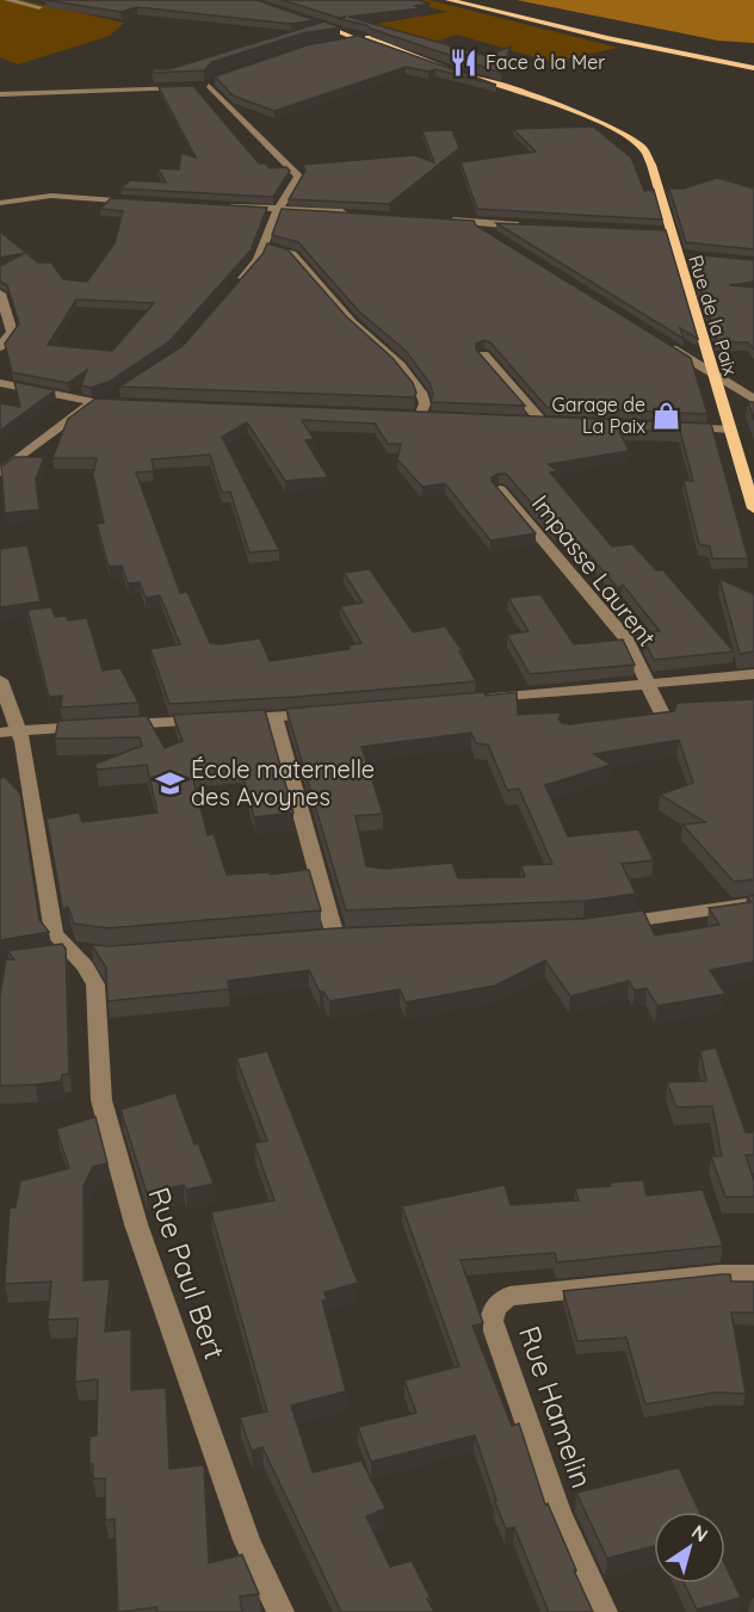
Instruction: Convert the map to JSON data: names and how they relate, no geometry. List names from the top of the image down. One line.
{"streets":{"main road":["Rue de la Paix"],"street":["Impasse Laurent","Rue Paul Bert","Rue Hamelin"]},"places":{"restaurant":["Face à la Mer"],"shop":["Garage de La Paix"],"school or university":["École maternelle des Avoynes"]},"north":"top right"}
